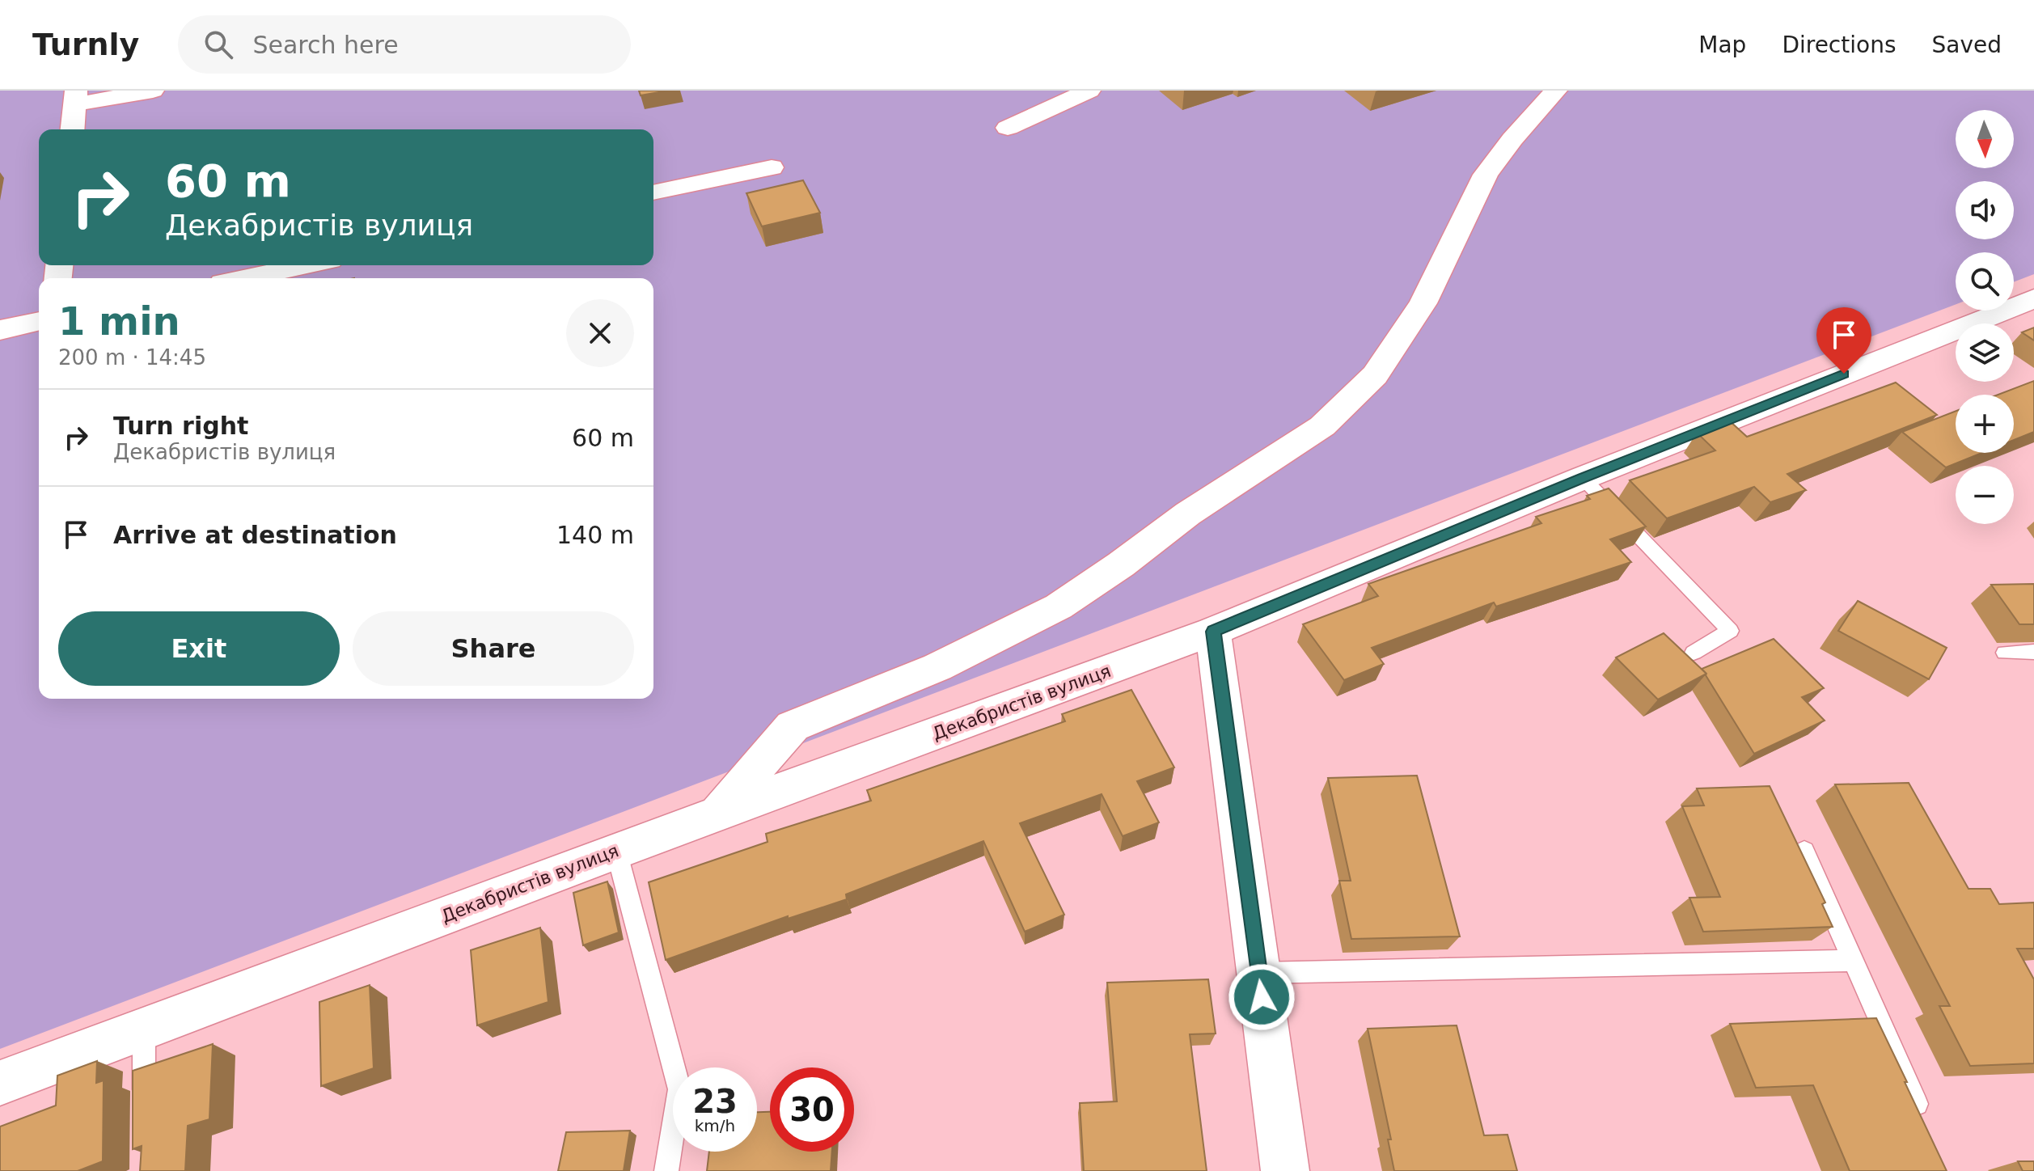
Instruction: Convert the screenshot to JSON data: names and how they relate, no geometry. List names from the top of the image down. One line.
{"streets":{"street":["Декабристів вулиця"]},"north":"bottom","page":{"header":"Turnly","search":"Search here","nav":["Map","Directions","Saved"],"map_buttons":["+","−"],"turn":["60 m","Декабристів вулиця"],"heading":["1 min","200 m · 14:45"],"list":[{"name":"Turn right","note":"Декабристів вулиця","value":"60 m"},{"name":"Arrive at destination","value":"140 m"}],"buttons":["Exit","Share"],"speed":"23 km/h","limit":"30"}}
